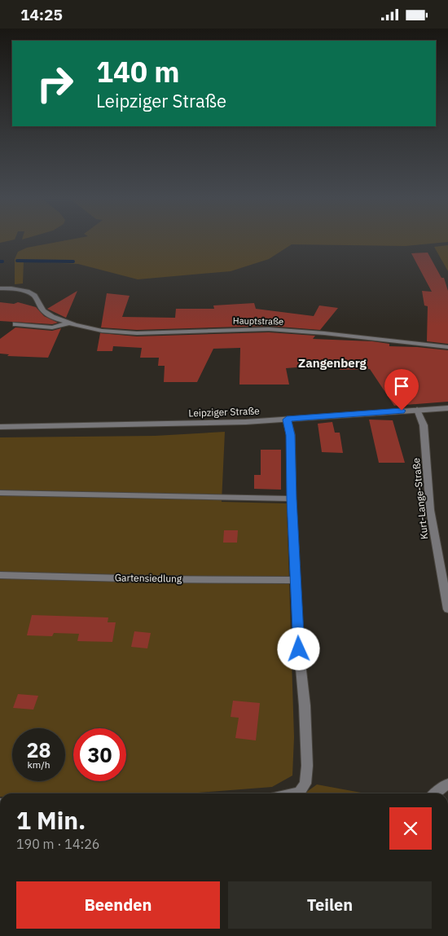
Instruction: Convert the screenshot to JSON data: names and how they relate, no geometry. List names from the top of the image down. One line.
{"streets":{"street":["Hauptstraße","Leipziger Straße","Kurt-Lange-Straße","Gartensiedlung"]},"crossings":[["Leipziger Straße","Kurt-Lange-Straße"]],"districts":["Zangenberg"],"page":{"status":"14:25","turn":["140 m","Leipziger Straße"],"speed":"28 km/h","limit":"30","heading":["1 Min.","190 m · 14:26"],"buttons":["Beenden","Teilen"]}}
